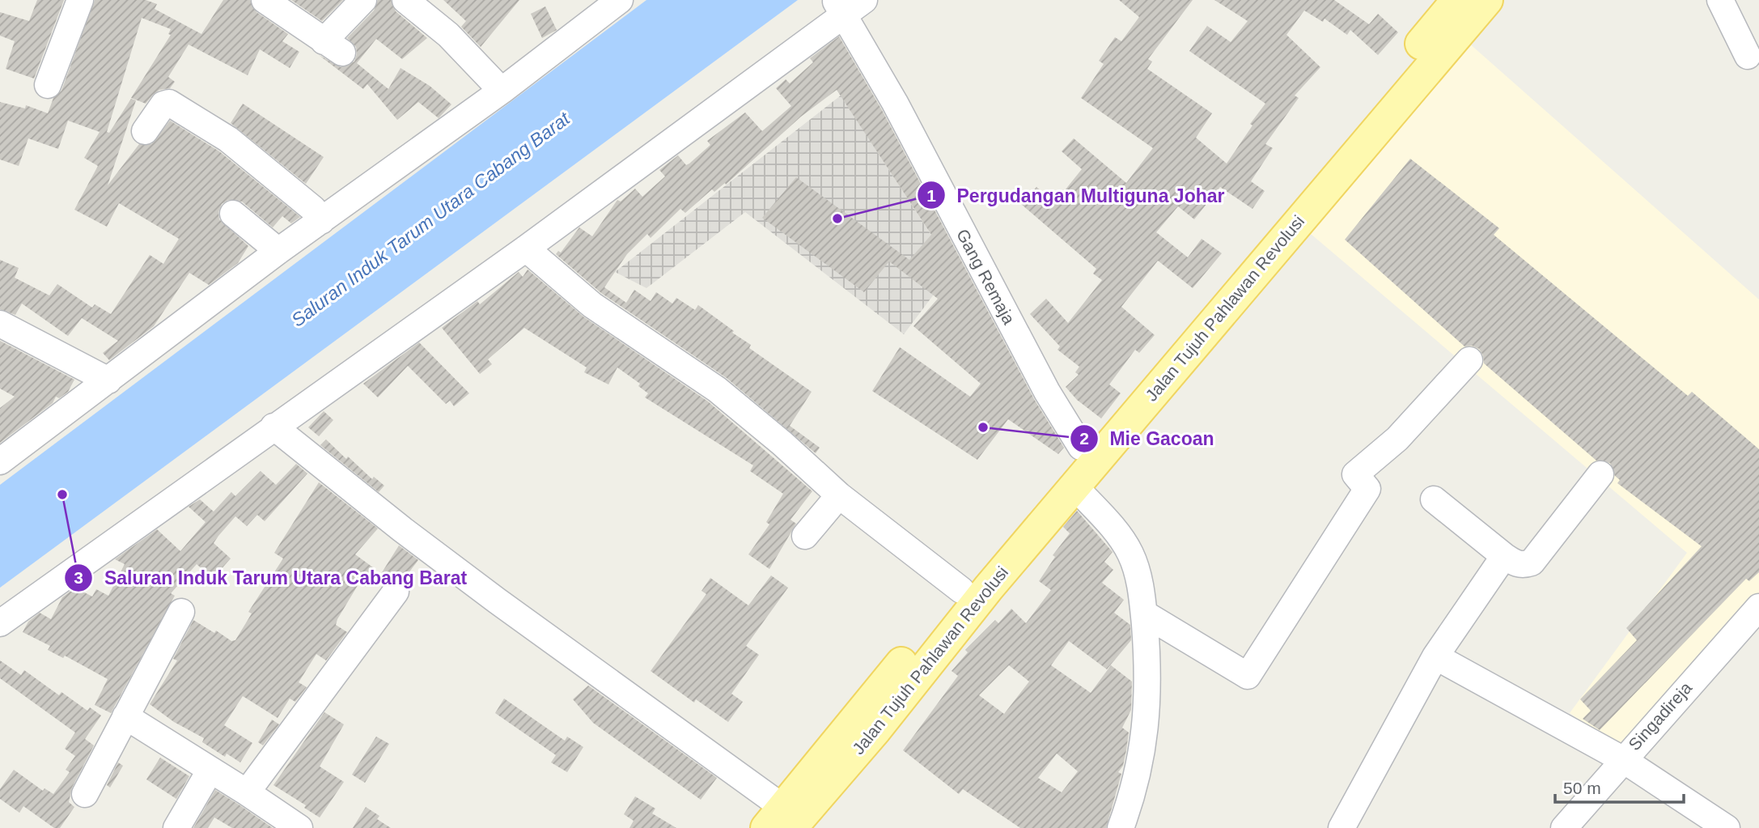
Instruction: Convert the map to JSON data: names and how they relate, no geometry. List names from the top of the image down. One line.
{"streets":{"main road":["Jalan Tujuh Pahlawan Revolusi"],"street":["Gang Remaja","Singadireja"]},"crossings":[["Gang Remaja","Jalan Tujuh Pahlawan Revolusi"]],"water":["Saluran Induk Tarum Utara Cabang Barat"],"places":["Pergudangan Multiguna Johar","Mie Gacoan","Saluran Induk Tarum Utara Cabang Barat"],"scale_bar":"50 m"}
